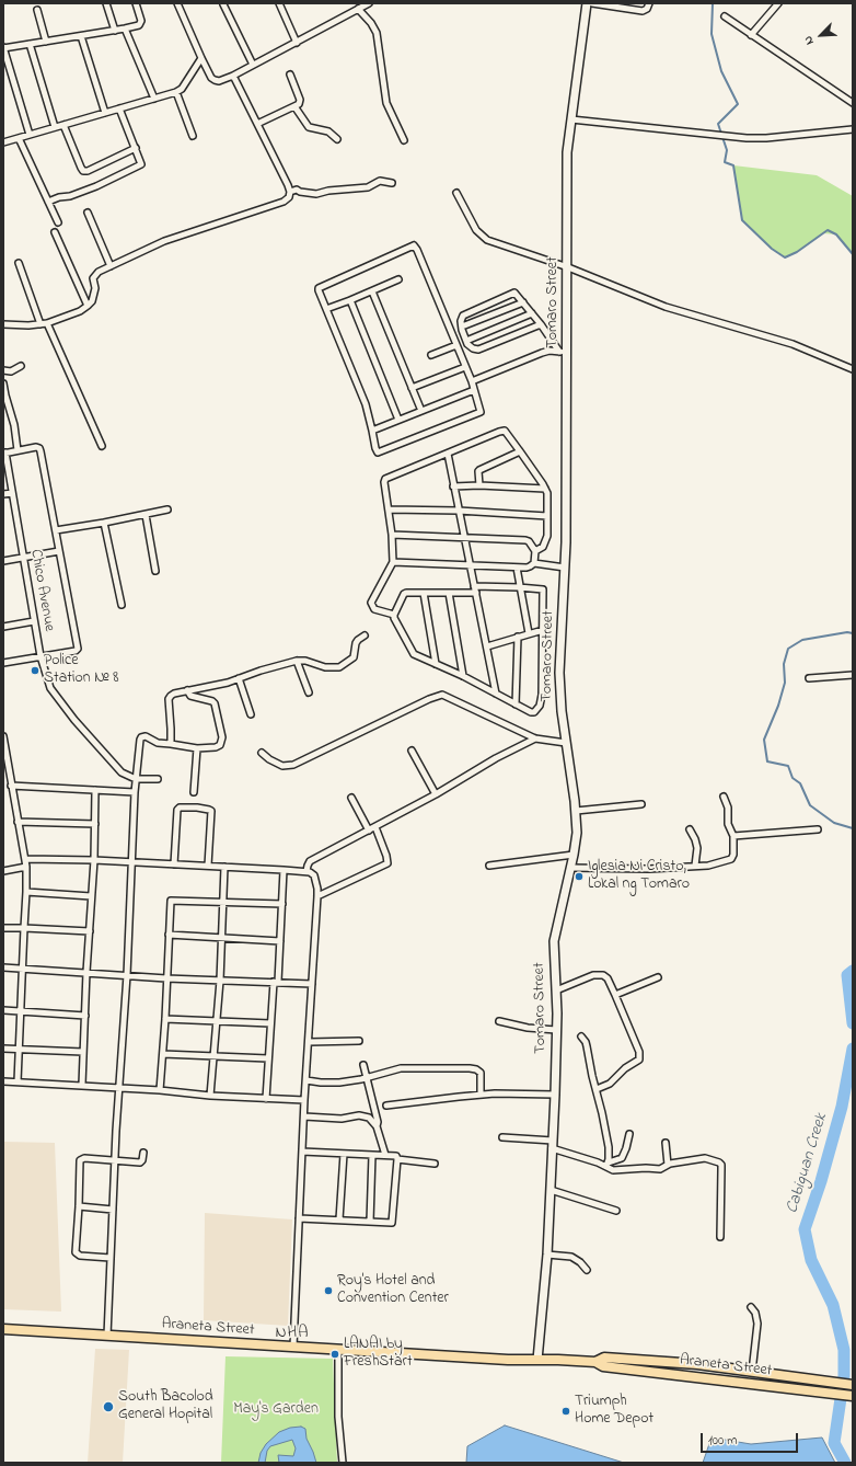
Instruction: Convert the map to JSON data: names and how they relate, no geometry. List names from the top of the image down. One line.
{"streets":{"main road":["Araneta Street"],"street":["Tomaro Street","Chico Avenue"]},"crossings":[["Tomaro Street","Araneta Street"]],"districts":["NHA"],"water":["Cabiguan Creek"],"parks":["May's Garden"],"places":["Police Station № 8","Iglesia Ni Cristo, Lokal ng Tomaro","Roy's Hotel and Convention Center","LANAI by FreshStart","South Bacolod General Hopital","Triumph Home Depot"],"scale_bar":"100 m","north":"bottom left"}
